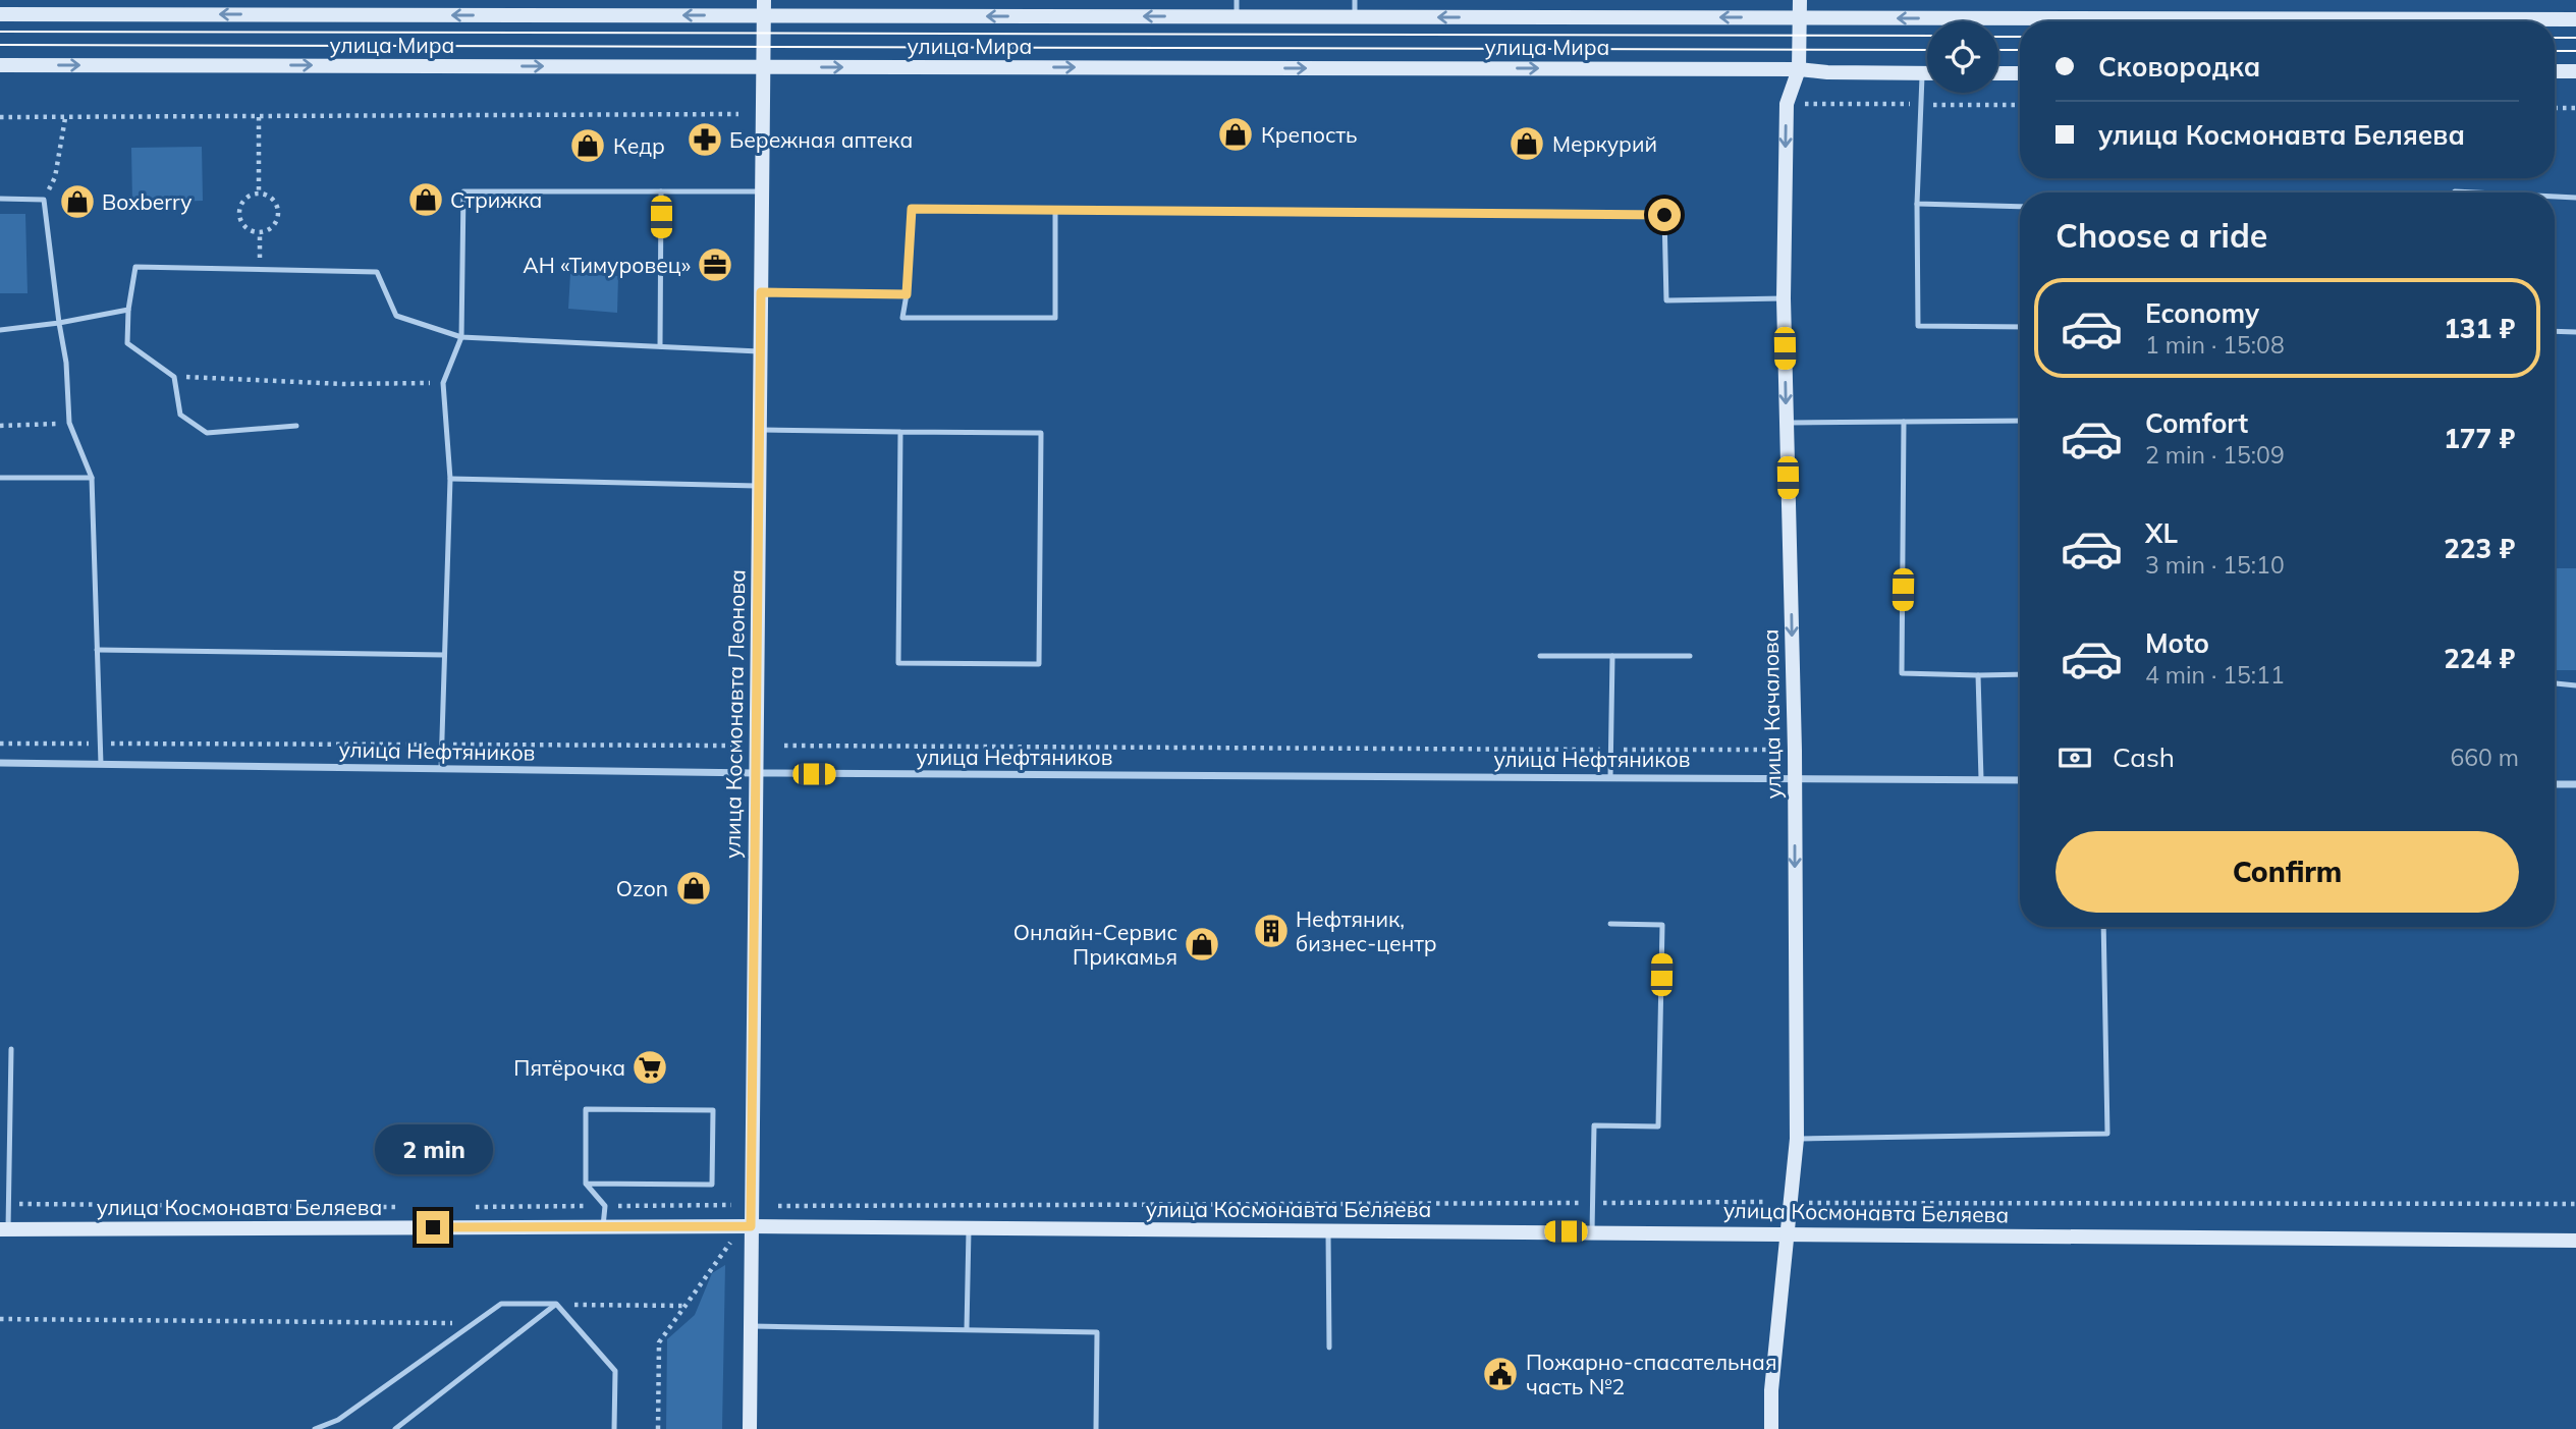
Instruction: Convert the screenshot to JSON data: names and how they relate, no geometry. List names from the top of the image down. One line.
{"streets":{"main road":["улица Мира","улица Космонавта Леонова","улица Качалова","улица Космонавта Беляева"],"street":["улица Нефтяников"]},"crossings":[["улица Мира","улица Космонавта Леонова"],["улица Мира","улица Качалова"],["улица Космонавта Леонова","улица Нефтяников"],["улица Космонавта Леонова","улица Космонавта Беляева"],["улица Качалова","улица Нефтяников"],["улица Качалова","улица Космонавта Беляева"]],"one_way":["улица Качалова"],"places":{"shop":["Крепость","Меркурий","Кедр","Стрижка","Boxberry","Ozon","Онлайн-Сервис Прикамья"],"pharmacy":["Бережная аптека"],"office":["АН «Тимуровец»"],"building":["Нефтяник, бизнес-центр"],"supermarket":["Пятёрочка"],"public building":["Пожарно-спасательная часть №2"]},"page":{"banner":["Сковородка","улица Космонавта Беляева"],"heading":"Choose a ride","list":[{"name":"Economy","note":"1 min · 15:08","value":"131 ₽"},{"name":"Comfort","note":"2 min · 15:09","value":"177 ₽"},{"name":"XL","note":"3 min · 15:10","value":"223 ₽"},{"name":"Moto","note":"4 min · 15:11","value":"224 ₽"}],"pay":["Cash","660 m"],"buttons":"Confirm","bubble":"2 min"}}
